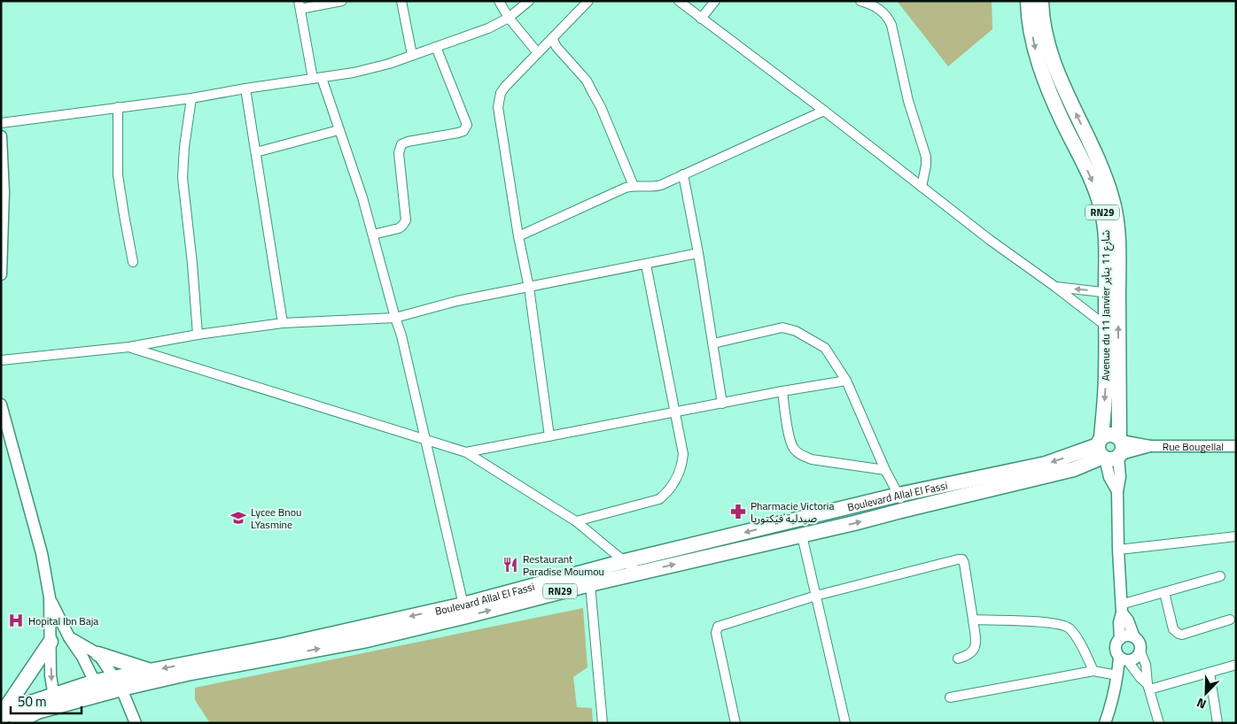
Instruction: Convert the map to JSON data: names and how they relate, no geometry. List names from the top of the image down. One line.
{"streets":{"main road":["RN29","Avenue du 11 Janvier شارع 11 يناير","Boulevard Allal El Fassi"],"street":["Rue Bougellal"]},"crossings":[["Avenue du 11 Janvier شارع 11 يناير","Rue Bougellal"],["Avenue du 11 Janvier شارع 11 يناير","Boulevard Allal El Fassi"],["Rue Bougellal","Boulevard Allal El Fassi"]],"places":{"pharmacy":["Pharmacie Victoria صيدلية فيكتوريا"],"school or university":["Lycee Bnou LYasmine"],"restaurant":["Restaurant Paradise Moumou"],"hospital":["Hopital Ibn Baja"]},"scale_bar":"50 m","north":"bottom left"}
